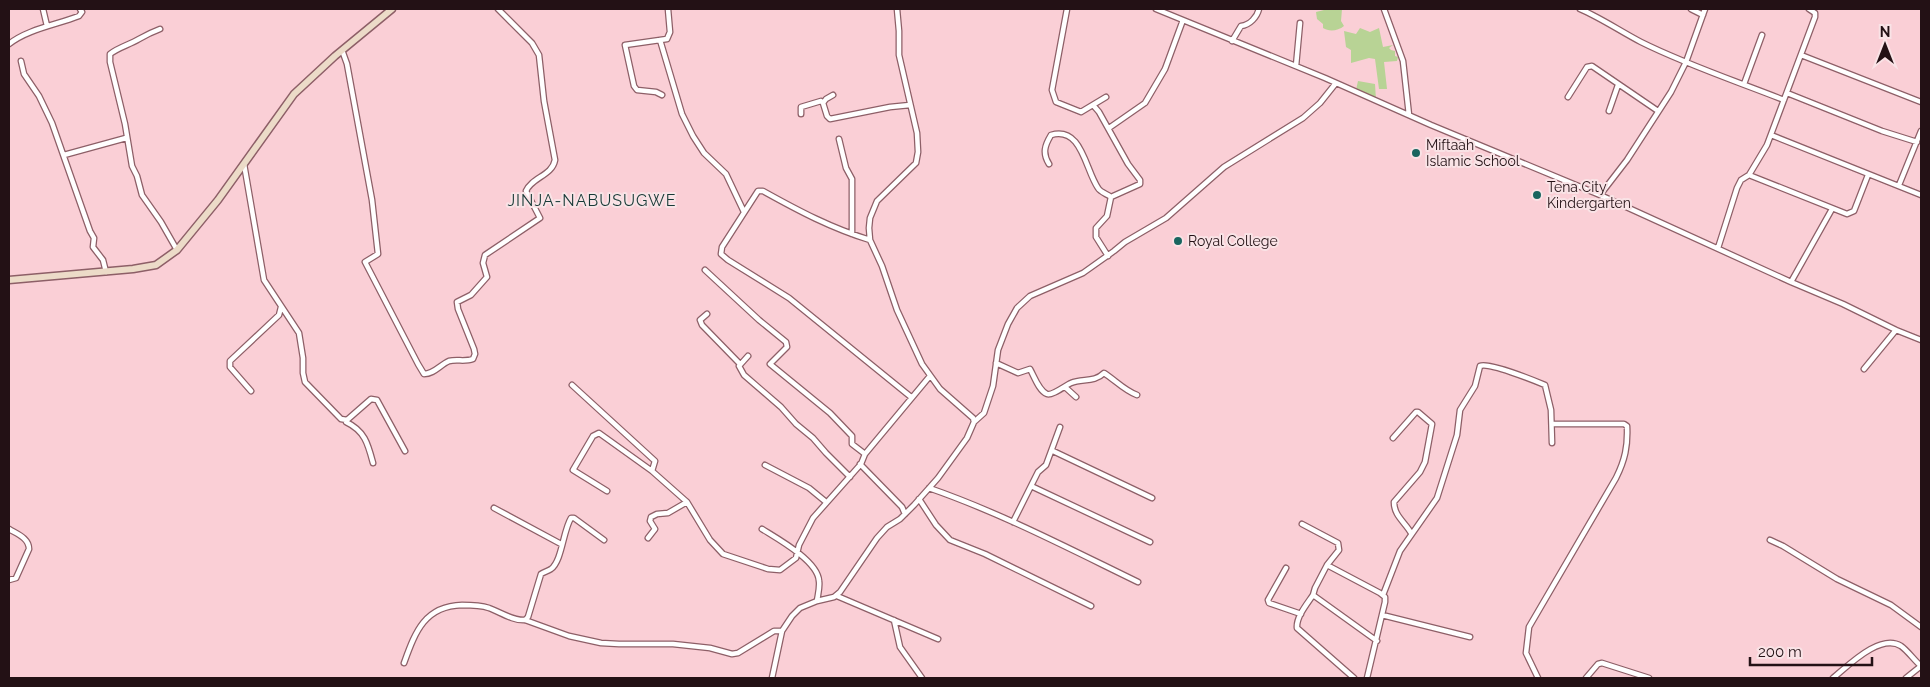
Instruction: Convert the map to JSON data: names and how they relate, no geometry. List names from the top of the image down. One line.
{"districts":["JINJA-NABUSUGWE"],"places":["Miftaah Islamic School","Tena City Kindergarten","Royal College"],"scale_bar":"200 m","north":"top"}
